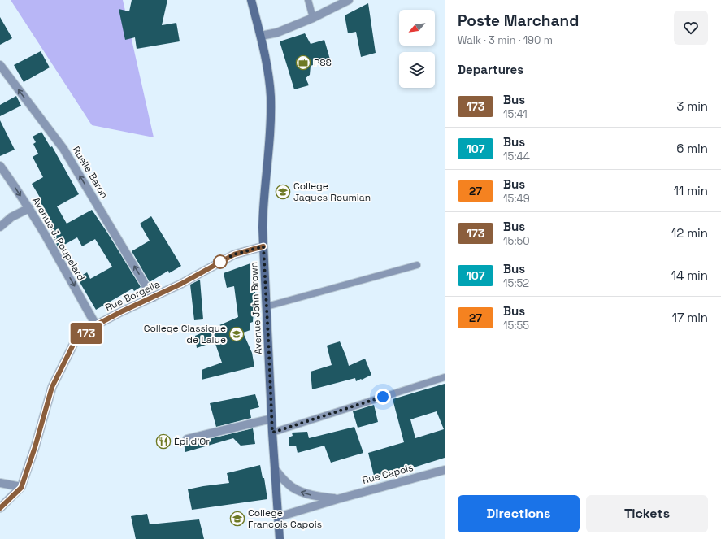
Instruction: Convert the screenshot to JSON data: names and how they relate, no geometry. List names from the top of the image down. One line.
{"streets":{"main road":["Avenue John Brown"],"street":["Ruelle Baron","Avenue J. Poupelard","Rue Borgella","Rue Capois"]},"crossings":[["Ruelle Baron","Rue Borgella"],["Avenue J. Poupelard","Rue Borgella"],["Rue Borgella","Avenue John Brown"],["Avenue John Brown","Rue Capois"]],"one_way":["Ruelle Baron","Avenue J. Poupelard"],"places":{"office":["PSS"],"school or university":["College Jaques Roumian","College Classique de Lalue","College Francois Capois"],"restaurant":["Épi d’Or"]},"lines":["bus line 173"],"north":"bottom left","page":{"on_map":"173","heading":[["Poste Marchand","Walk · 3 min · 190 m"],"Departures"],"list":[{"mark":"173","name":"Bus","note":"15:41","value":"3 min"},{"mark":"107","name":"Bus","note":"15:44","value":"6 min"},{"mark":"27","name":"Bus","note":"15:49","value":"11 min"},{"mark":"173","name":"Bus","note":"15:50","value":"12 min"},{"mark":"107","name":"Bus","note":"15:52","value":"14 min"},{"mark":"27","name":"Bus","note":"15:55","value":"17 min"}],"buttons":["Directions","Tickets"]}}
